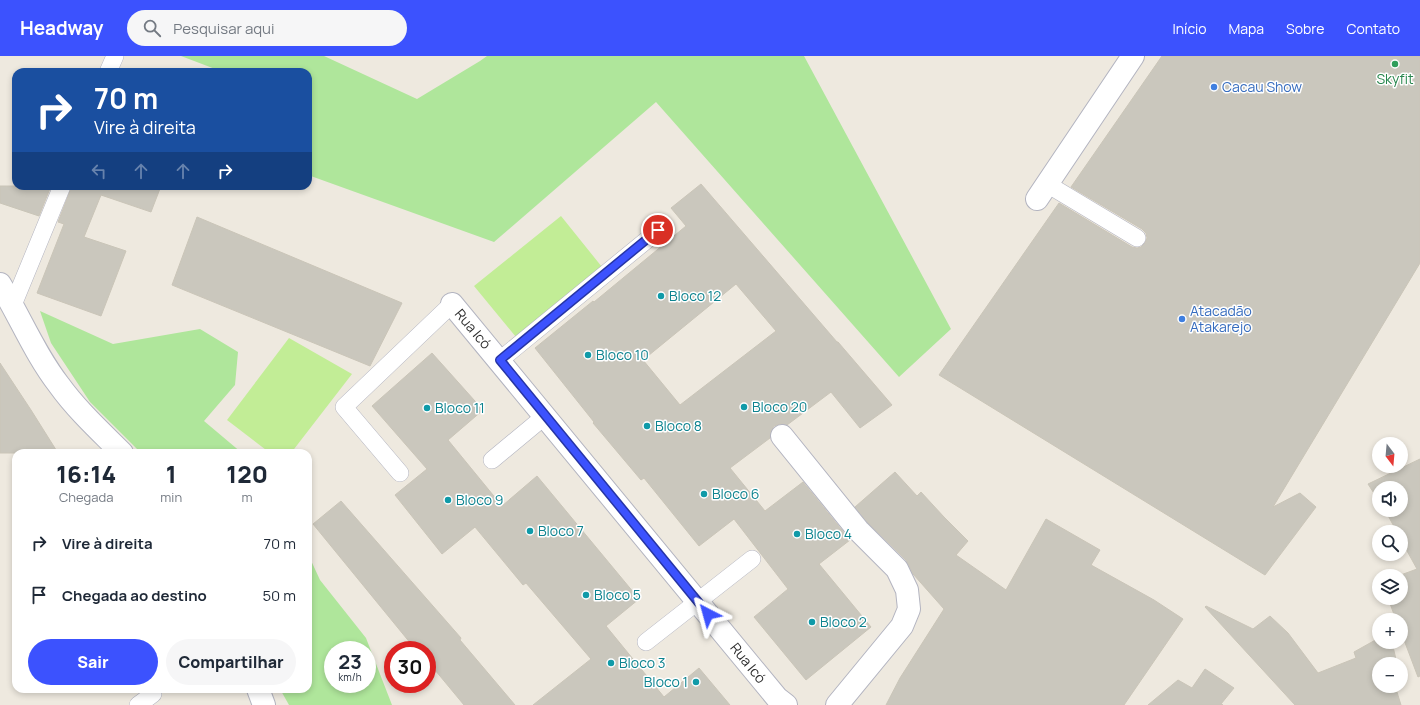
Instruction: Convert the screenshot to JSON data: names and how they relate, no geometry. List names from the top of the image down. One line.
{"streets":{"street":["Rua Icó"]},"places":["Skyfit","Cacau Show","Bloco 12","Atacadão Atakarejo","Bloco 10","Bloco 20","Bloco 11","Bloco 8","Bloco 6","Bloco 9","Bloco 7","Bloco 4","Bloco 5","Bloco 2","Bloco 3","Bloco 1"],"north":"bottom","page":{"header":"Headway","search":"Pesquisar aqui","nav":["Início","Mapa","Sobre","Contato"],"turn":["70 m","Vire à direita"],"map_buttons":["+","−"],"eta":["16:14","Chegada","1","min","120","m"],"list":[{"name":"Vire à direita","value":"70 m"},{"name":"Chegada ao destino","value":"50 m"}],"buttons":["Sair","Compartilhar"],"speed":"23 km/h","limit":"30"}}
